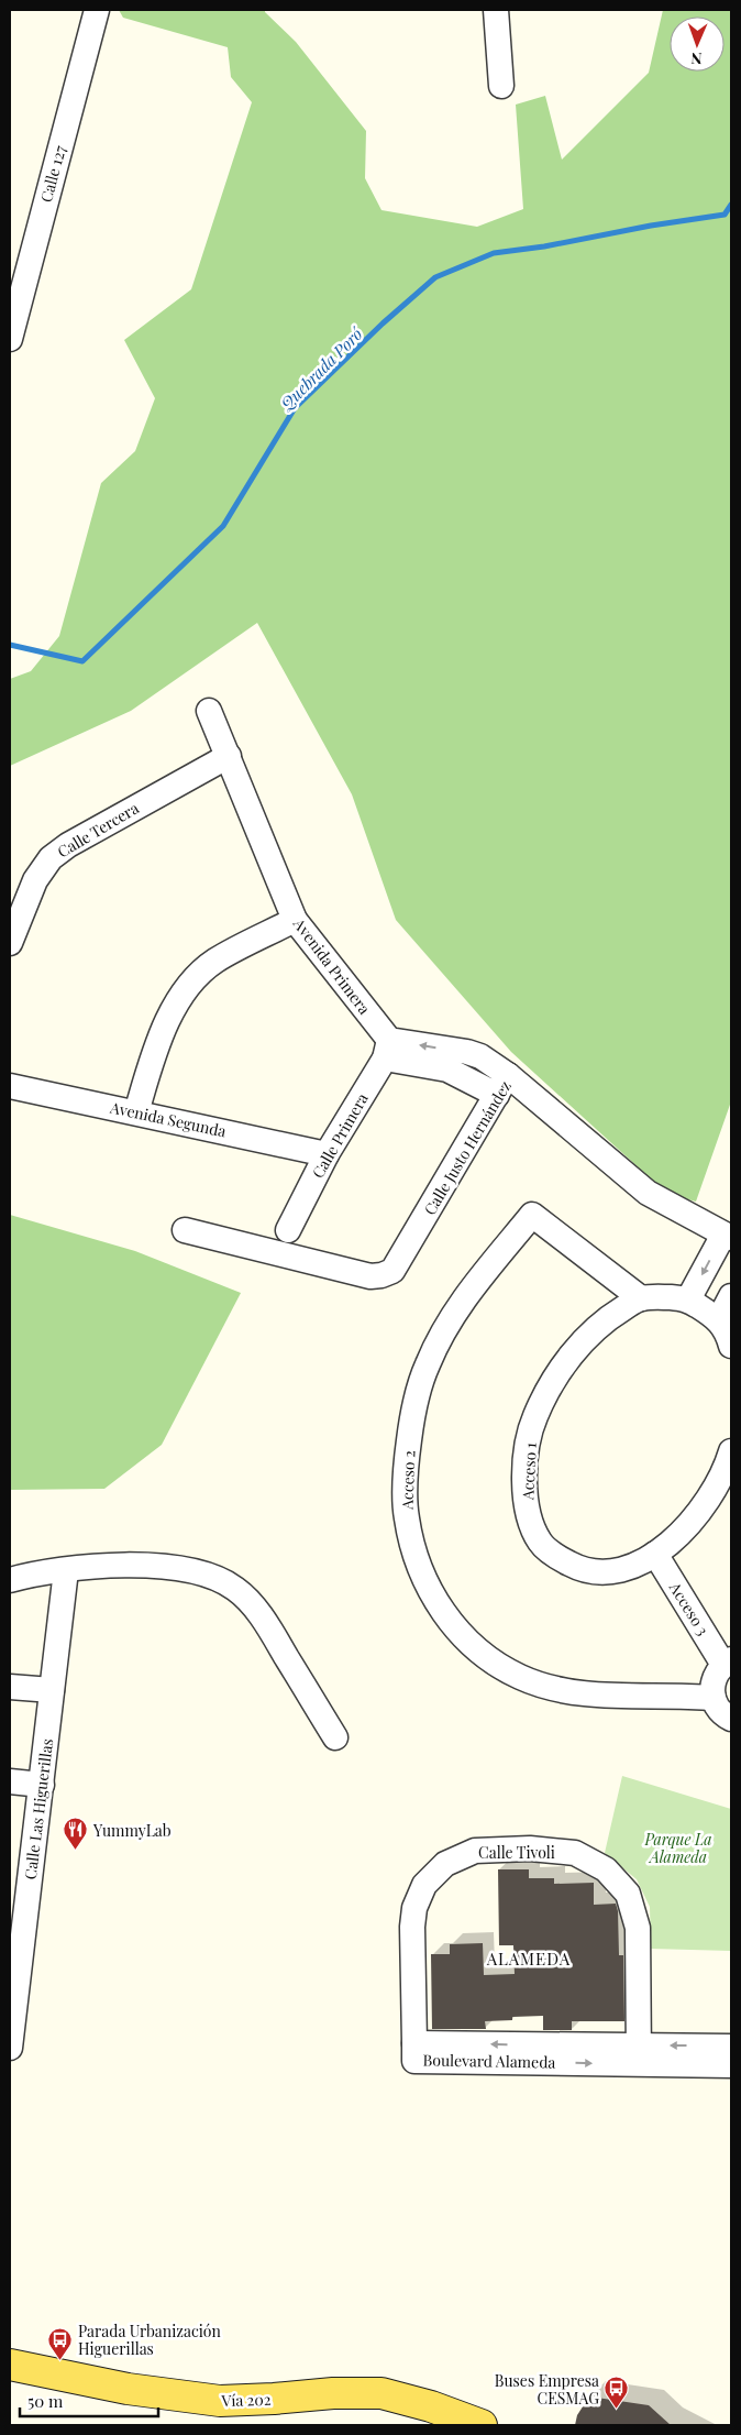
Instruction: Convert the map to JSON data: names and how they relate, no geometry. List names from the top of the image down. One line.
{"streets":{"main road":["Vía 202"],"street":["Calle 127","Calle Tercera","Avenida Primera","Avenida Segunda","Calle Primera","Calle Justo Hernández","Acceso 1","Acceso 2","Acceso 3","Calle Las Higuerillas","Calle Tivoli","Boulevard Alameda"]},"crossings":[["Calle Tercera","Avenida Primera"],["Avenida Primera","Calle Primera"],["Avenida Segunda","Calle Primera"],["Acceso 1","Acceso 2"],["Acceso 1","Acceso 3"],["Calle Tivoli","Boulevard Alameda"]],"districts":["ALAMEDA"],"water":["Quebrada Poró"],"parks":["Parque La Alameda"],"places":{"restaurant":["YummyLab"],"bus stop":["Parada Urbanización Higuerillas","Buses Empresa CESMAG"]},"scale_bar":"50 m","north":"bottom"}
